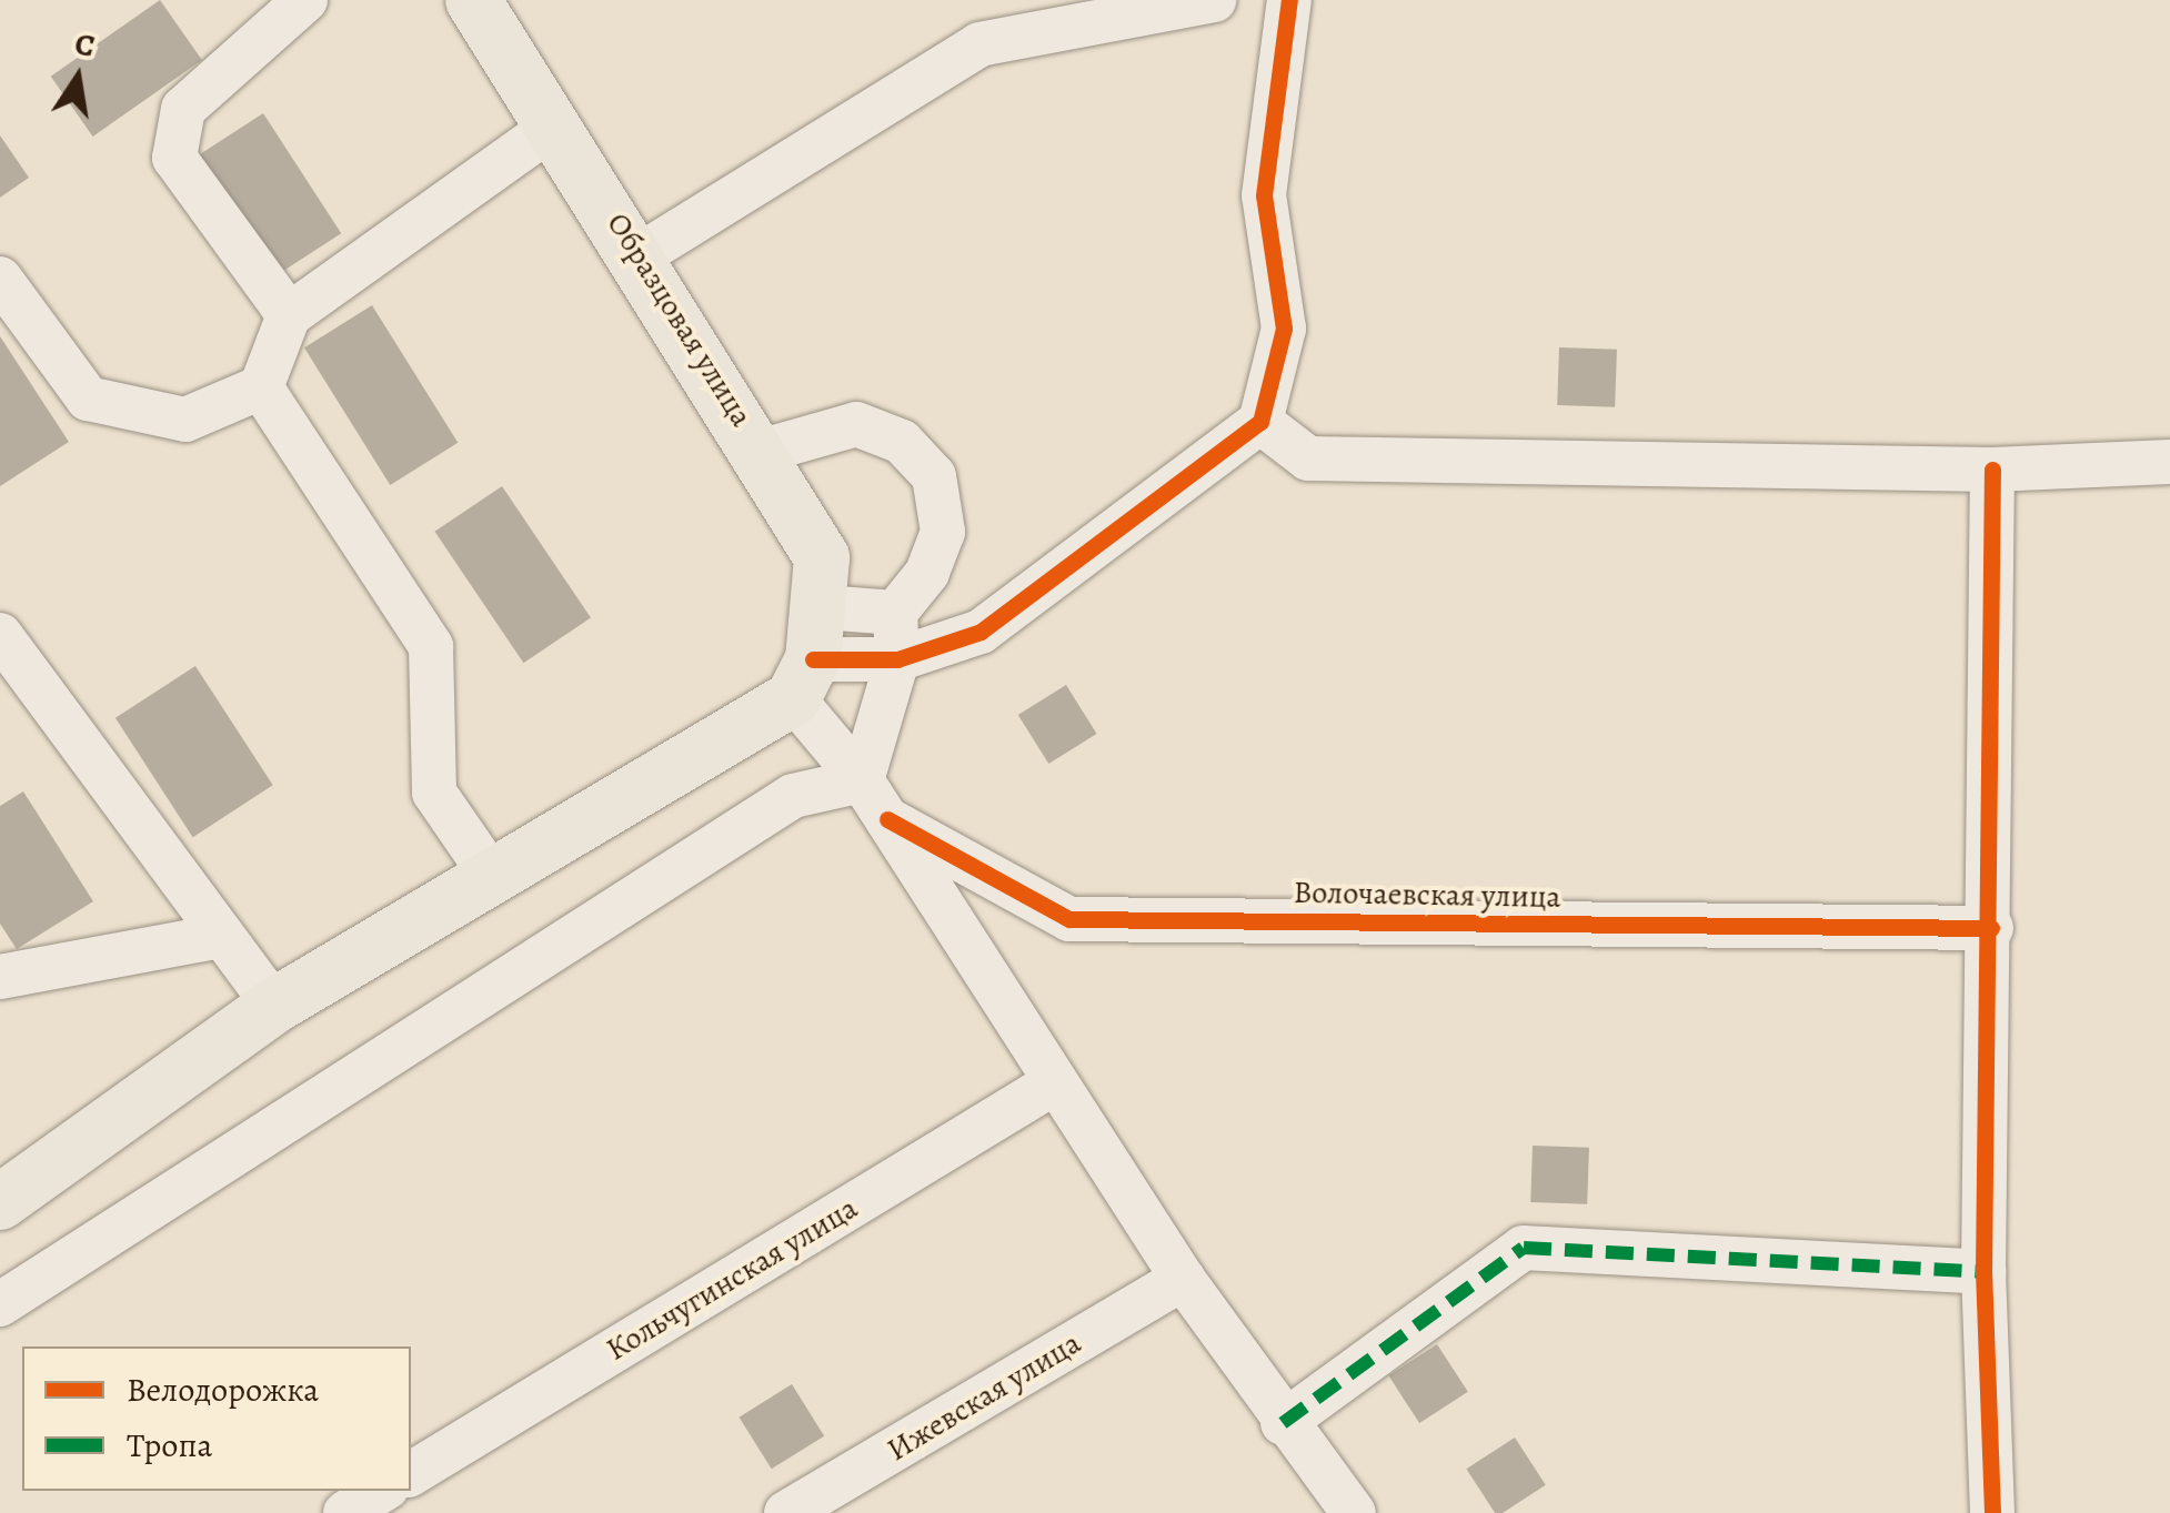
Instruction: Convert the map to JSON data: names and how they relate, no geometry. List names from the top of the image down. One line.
{"streets":{"main road":["Образцовая улица"],"street":["Волочаевская улица","Кольчугинская улица","Ижевская улица"]},"legend":["Велодорожка","Тропа"],"north":"top"}
